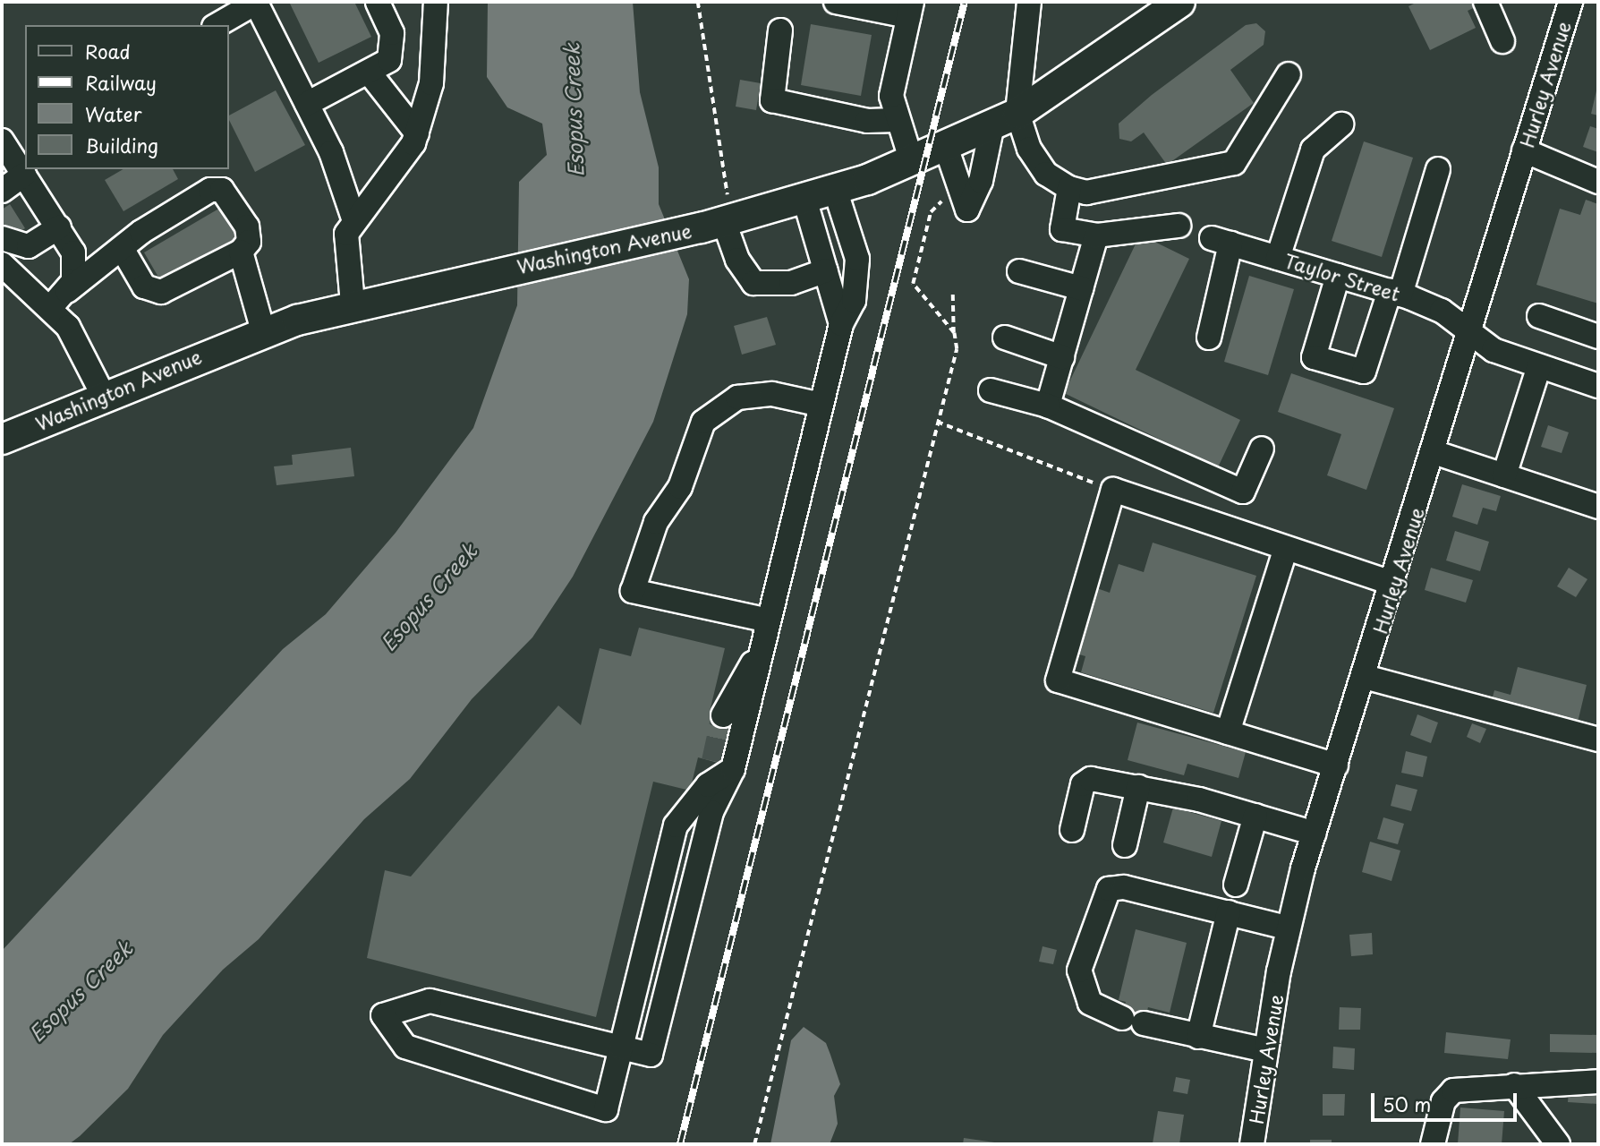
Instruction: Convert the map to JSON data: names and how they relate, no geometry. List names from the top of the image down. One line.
{"streets":{"main road":["Washington Avenue"],"street":["Hurley Avenue","Taylor Street"]},"crossings":[["Hurley Avenue","Taylor Street"]],"water":["Esopus Creek"],"legend":["Road","Railway","Water","Building"],"scale_bar":"50 m"}
